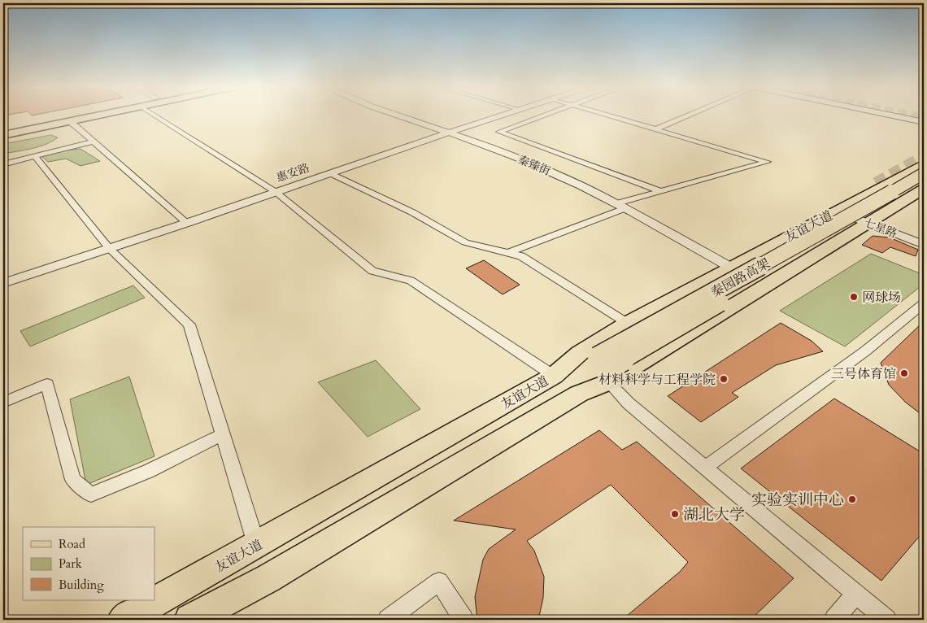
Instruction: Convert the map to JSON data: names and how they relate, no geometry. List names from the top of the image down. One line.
{"streets":{"main road":["友谊大道","秦园路高架"],"street":["秦臻街","惠安路","七星路"]},"crossings":[["秦臻街","惠安路"],["秦臻街","友谊大道"],["友谊大道","七星路"],["友谊大道","秦园路高架"]],"places":["网球场","三号体育馆","材料科学与工程学院","实验实训中心","湖北大学"],"legend":["Road","Park","Building"]}
